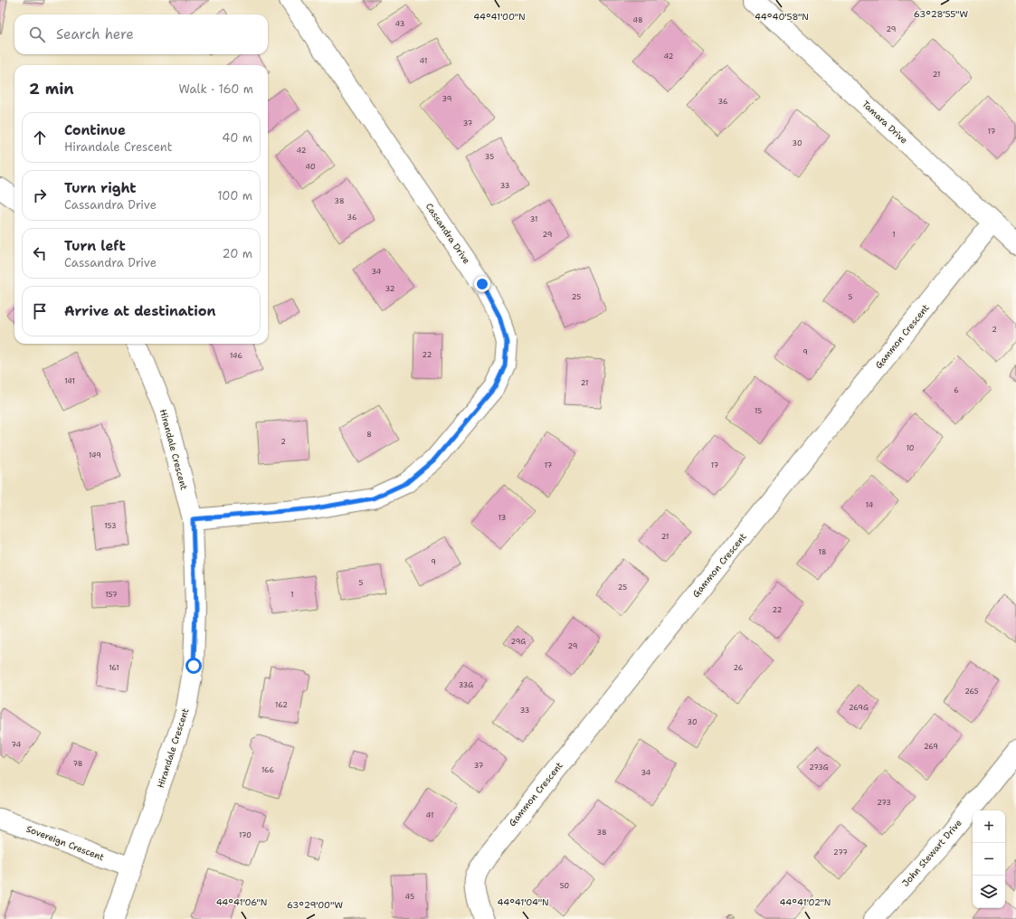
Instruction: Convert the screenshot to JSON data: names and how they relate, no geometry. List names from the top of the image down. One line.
{"streets":{"street":["Tamara Drive","Cassandra Drive","Gammon Crescent","Hirandale Crescent","Sovereign Crescent","John Stewart Drive"]},"crossings":[["Tamara Drive","Gammon Crescent"],["Cassandra Drive","Hirandale Crescent"],["Hirandale Crescent","Sovereign Crescent"]],"house_numbers":["48","43","29","42","41","21","39","36","37","17","30","42","35","40","33","38","36","31","29","1","34","32","25","5","2","9","22","146","141","21","6","15","8","2","10","149","17","17","14","13","153","21","18","9","5","25","157","1","22","29G","29","161","26","33G","265","162","269G","33","30","74","269","78","37","273G","166","34","273","41","38","170","277","50","45"],"page":{"search":"Search here","heading":["2 min","Walk · 160 m"],"list":[["Continue","Hirandale Crescent","40 m"],["Turn right","Cassandra Drive","100 m"],["Turn left","Cassandra Drive","20 m"],"Arrive at destination"],"map_buttons":["+","−"]},"coordinates":["63°28'55\"W","44°41'00\"N","44°40'58\"N","44°41'06\"N","44°41'04\"N","44°41'02\"N","63°29'00\"W"]}
